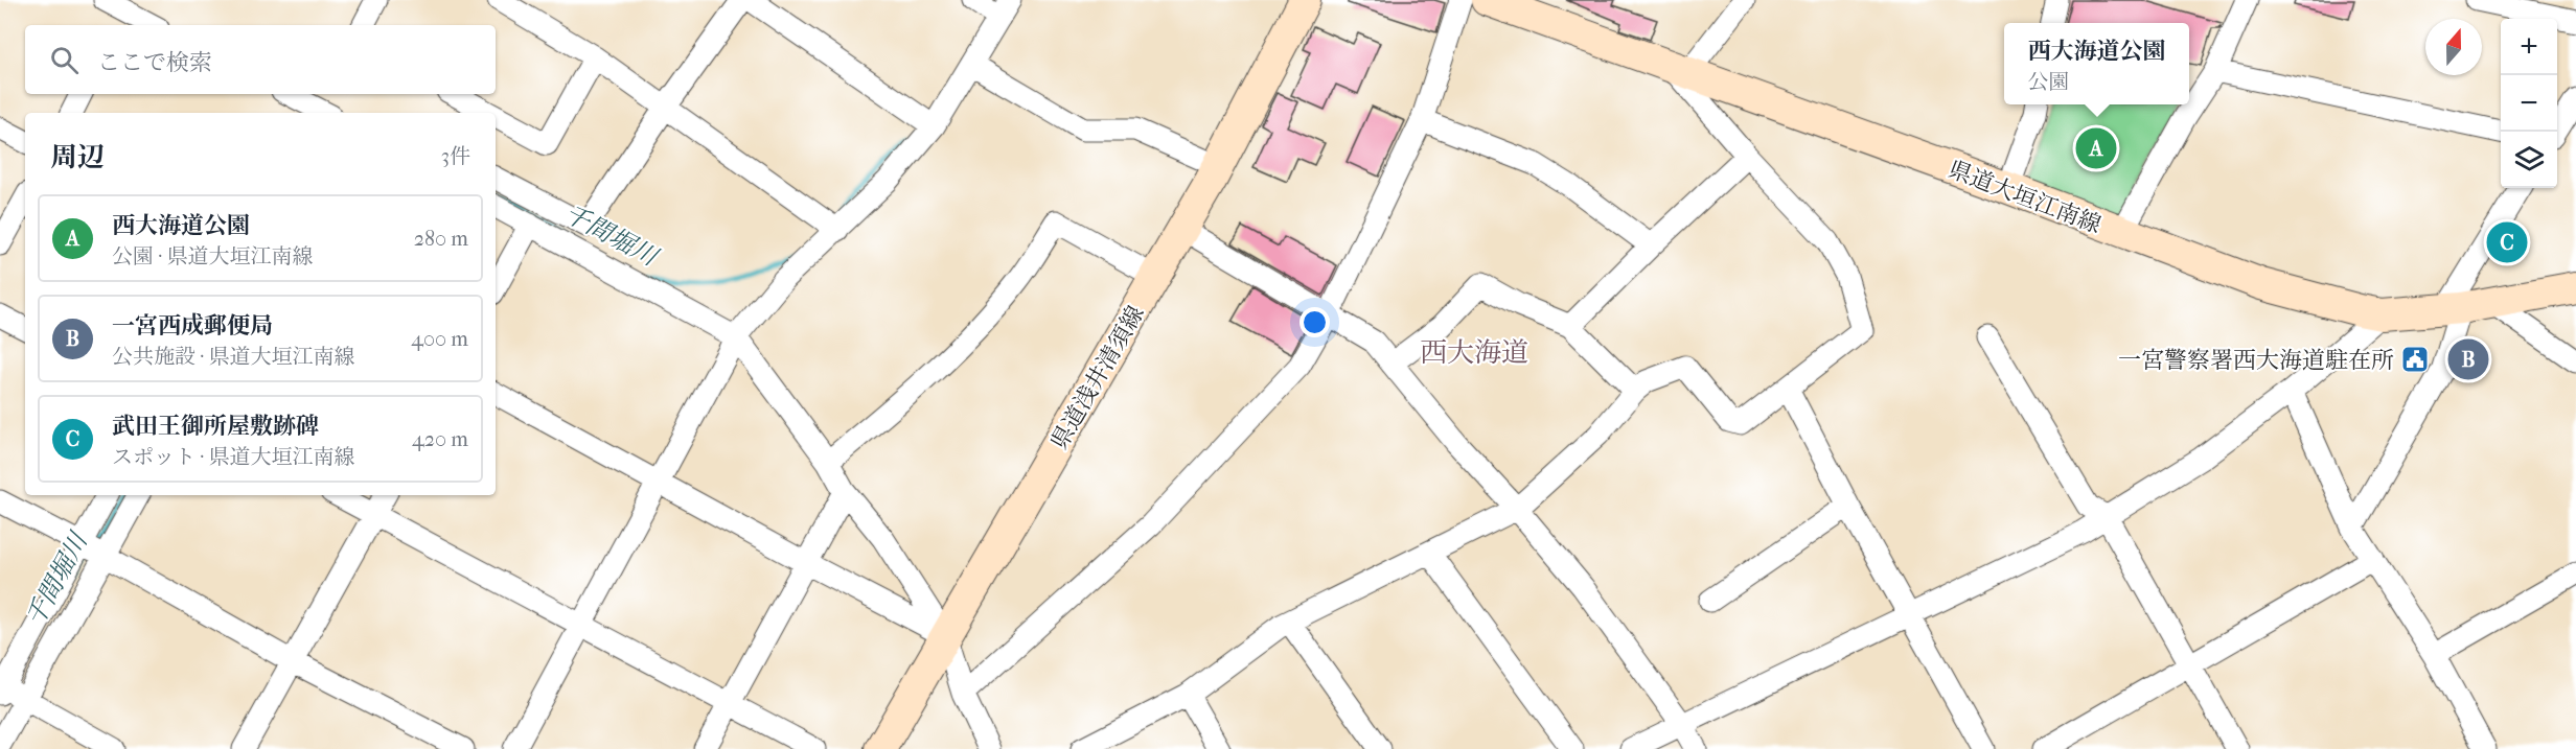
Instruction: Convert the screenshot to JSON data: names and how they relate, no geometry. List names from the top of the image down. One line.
{"streets":{"main road":["県道大垣江南線","県道浅井清須線"]},"districts":["西大海道"],"water":["千間堀川"],"places":{"public building":["一宮警察署西大海道駐在所"]},"north":"top","page":{"map_buttons":["+","−"],"popup":["西大海道公園","公園"],"search":"ここで検索","heading":["周辺","3件"],"pins":["A","C","B"],"list":[{"mark":"A","name":"西大海道公園","note":"公園 · 県道大垣江南線","value":"280 m"},{"mark":"B","name":"一宮西成郵便局","note":"公共施設 · 県道大垣江南線","value":"400 m"},{"mark":"C","name":"武田王御所屋敷跡碑","note":"スポット · 県道大垣江南線","value":"420 m"}]}}
